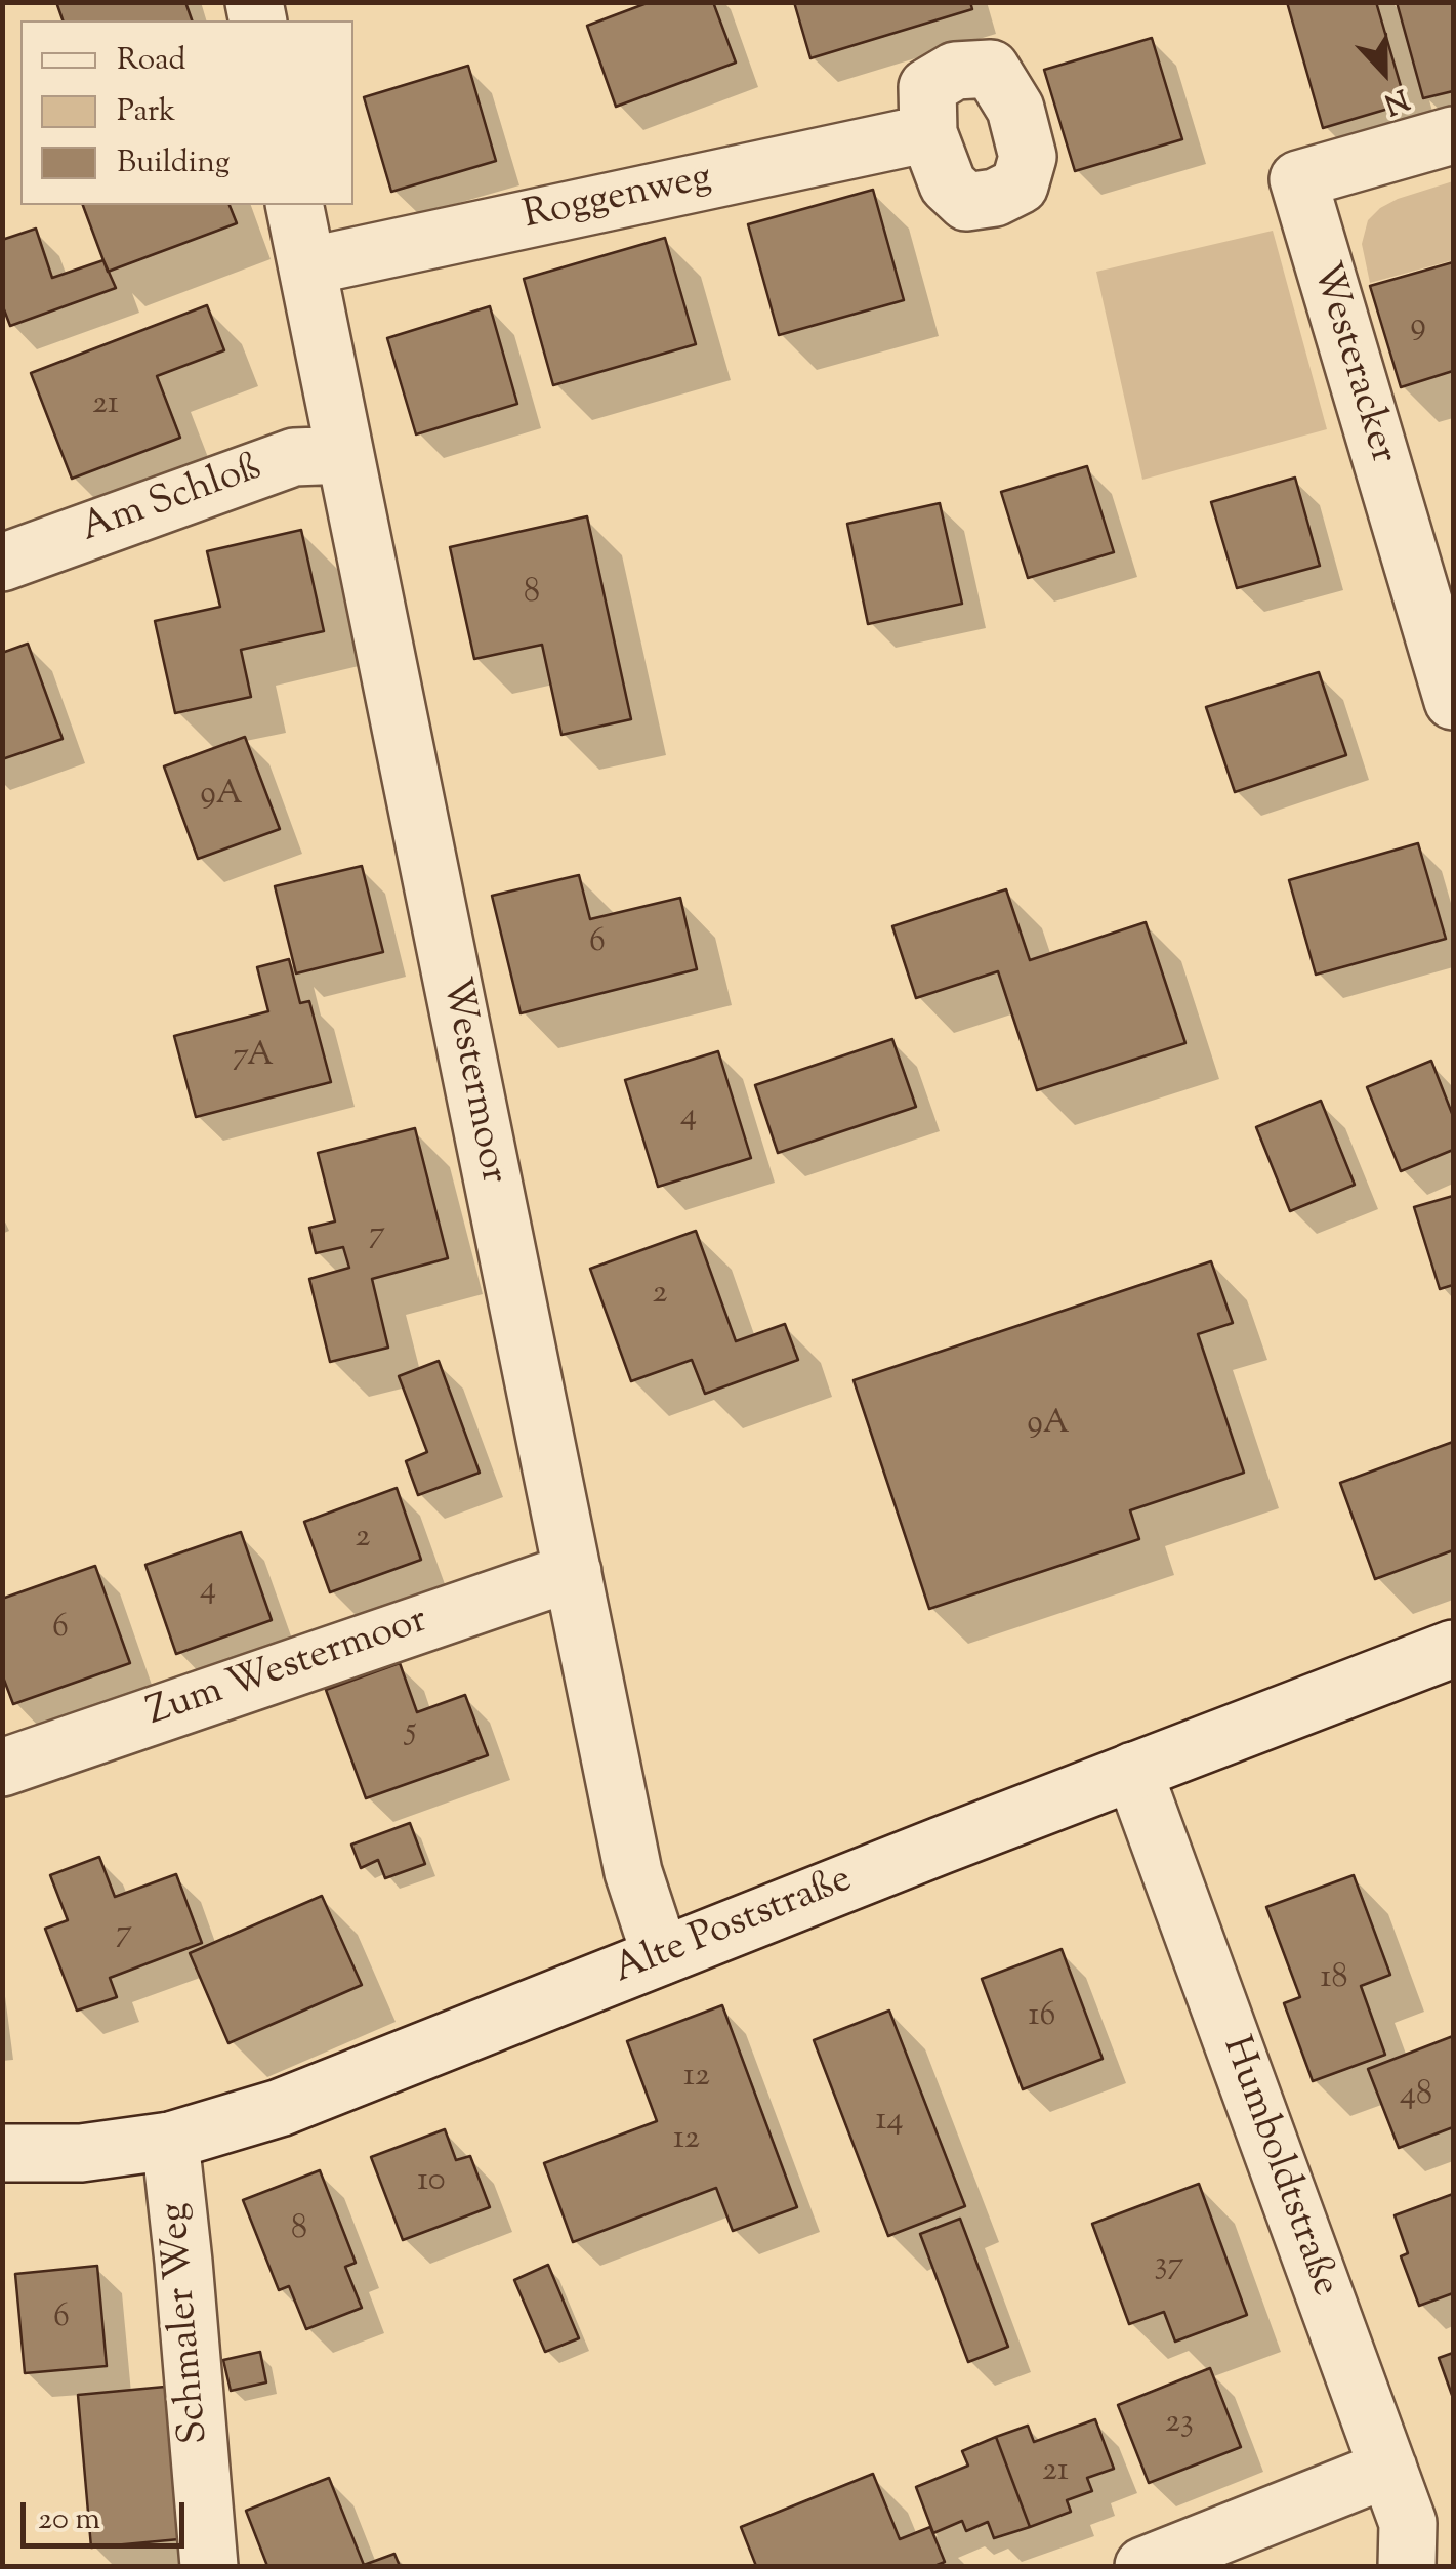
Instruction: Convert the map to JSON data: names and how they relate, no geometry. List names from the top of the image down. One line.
{"streets":{"street":["Roggenweg","Westeracker","Am Schloß","Westermoor","Zum Westermoor","Alte Poststraße","Humboldtstraße","Schmaler Weg"]},"crossings":[["Roggenweg","Westermoor"],["Am Schloß","Westermoor"],["Westermoor","Zum Westermoor"],["Westermoor","Alte Poststraße"],["Alte Poststraße","Humboldtstraße"],["Alte Poststraße","Schmaler Weg"]],"house_numbers":["9","21","8","9A","6","7A","4","7","2","9A","2","4","6","5","7","18","16","12","48","14","12","10","8","37","6","23","21"],"legend":["Road","Park","Building"],"scale_bar":"20 m","north":"bottom"}
